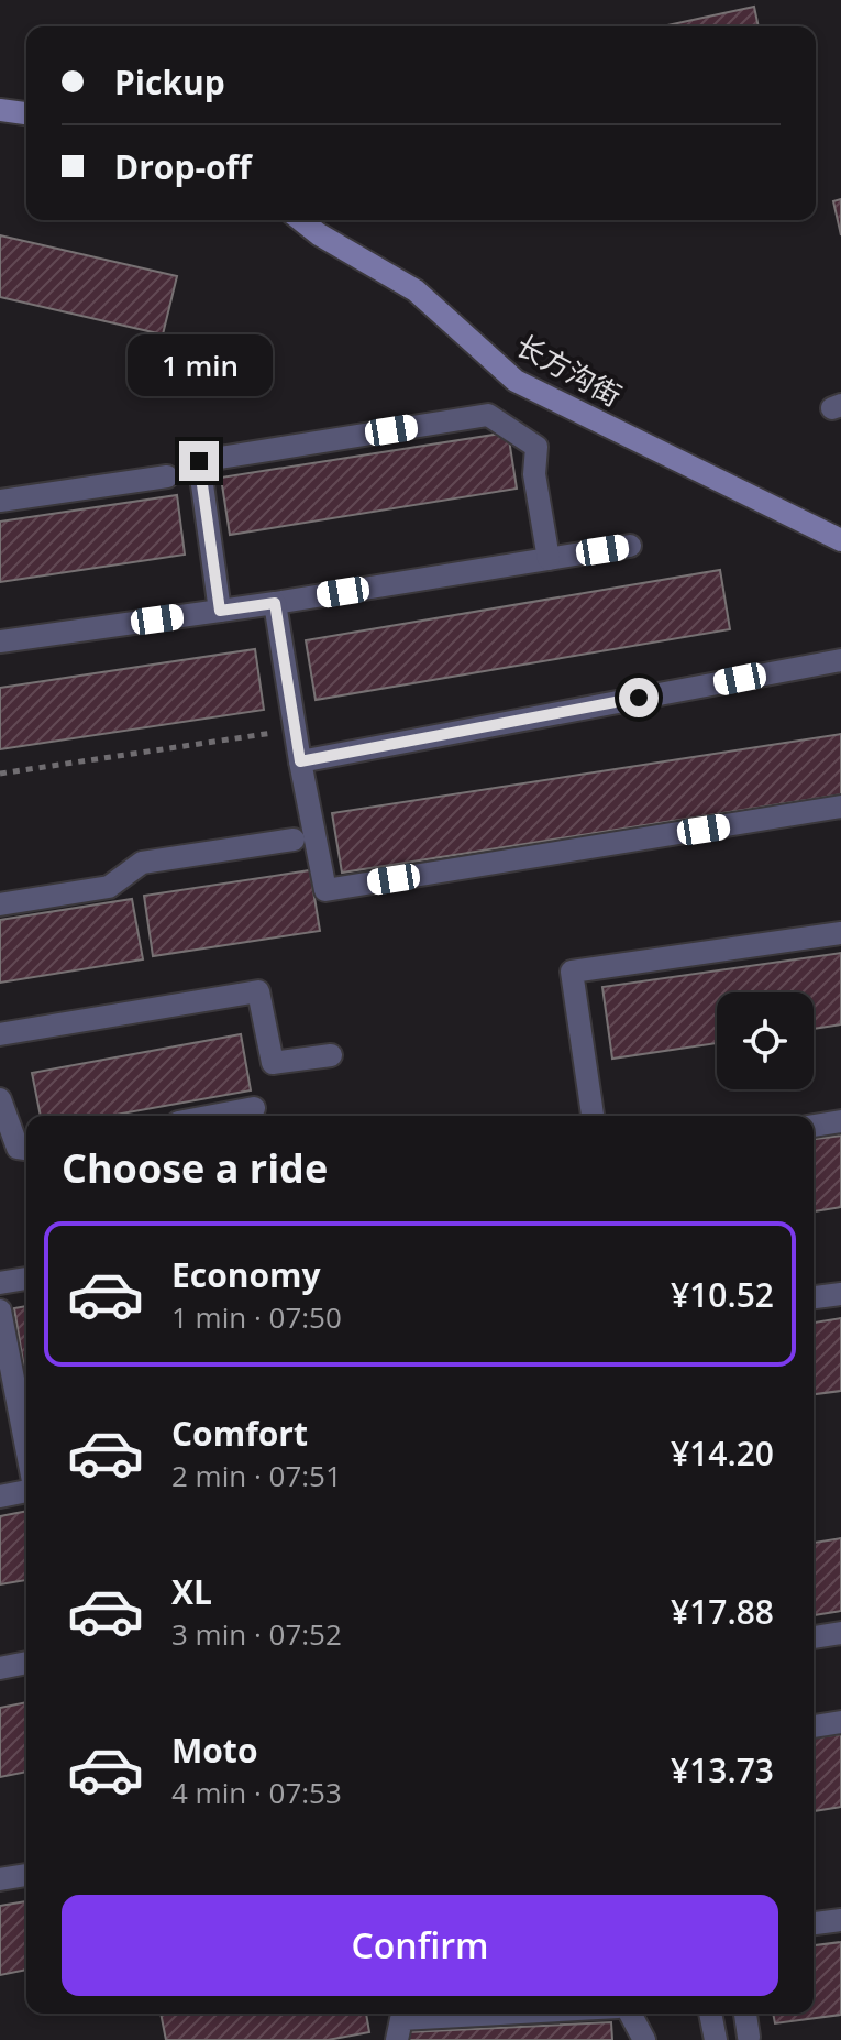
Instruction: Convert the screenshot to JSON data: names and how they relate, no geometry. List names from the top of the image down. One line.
{"streets":{"street":["长方沟街"]},"page":{"banner":["Pickup","Drop-off"],"bubble":"1 min","heading":"Choose a ride","list":[{"name":"Economy","note":"1 min · 07:50","value":"¥10.52"},{"name":"Comfort","note":"2 min · 07:51","value":"¥14.20"},{"name":"XL","note":"3 min · 07:52","value":"¥17.88"},{"name":"Moto","note":"4 min · 07:53","value":"¥13.73"}],"buttons":"Confirm"}}
